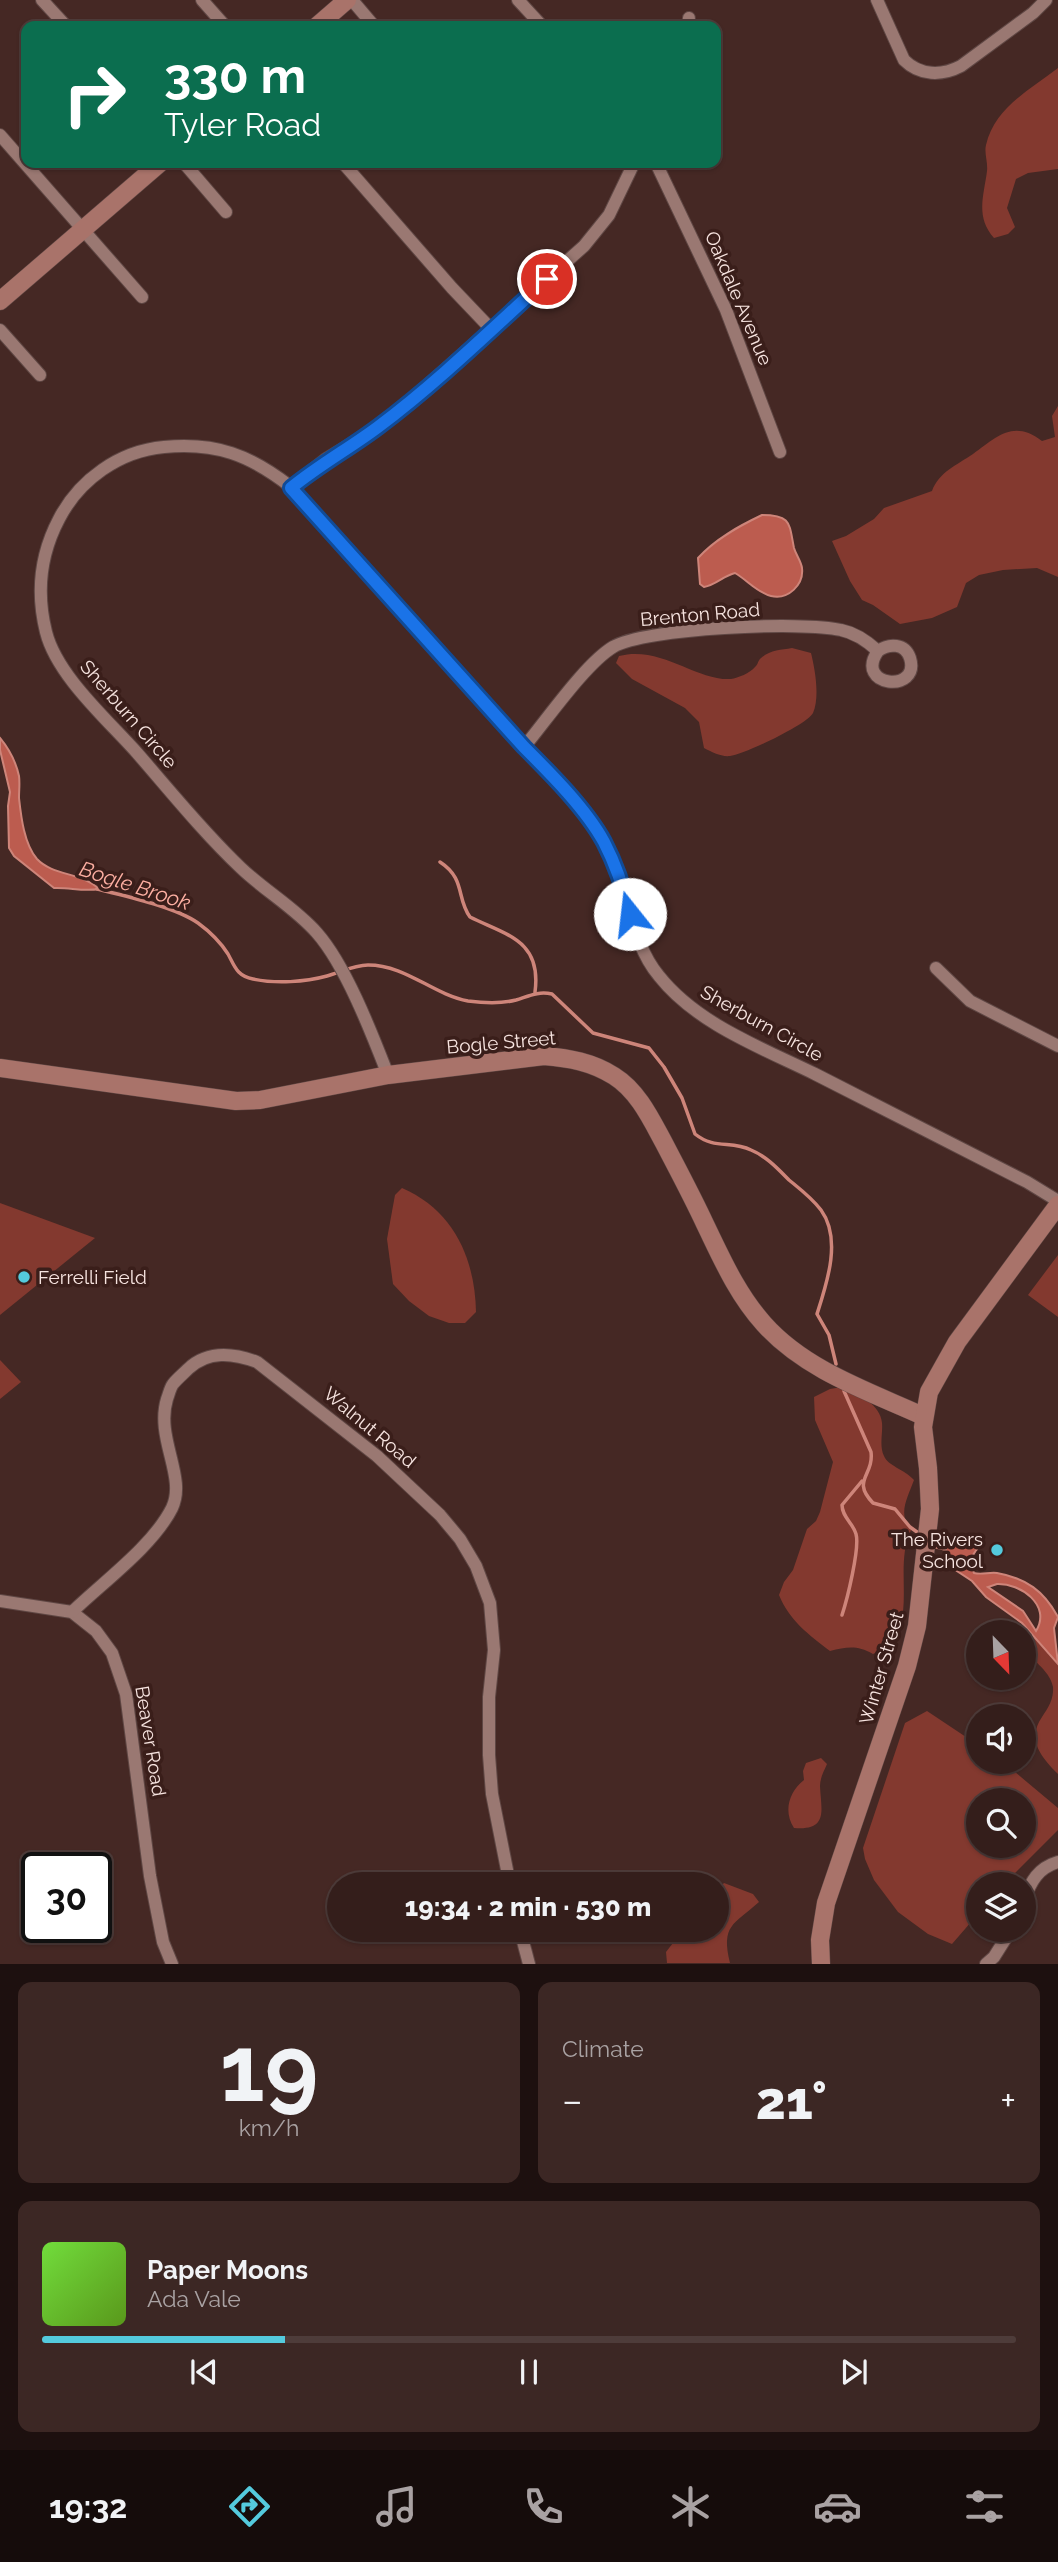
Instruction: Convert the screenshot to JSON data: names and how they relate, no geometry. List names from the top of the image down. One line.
{"streets":{"street":["Oakdale Avenue","Brenton Road","Sherburn Circle","Bogle Street","Walnut Road","Winter Street","Beaver Road"]},"crossings":[["Brenton Road","Sherburn Circle"],["Sherburn Circle","Bogle Street"],["Sherburn Circle","Winter Street"],["Bogle Street","Winter Street"],["Walnut Road","Beaver Road"]],"water":["Bogle Brook"],"places":["Ferrelli Field","The Rivers School"],"north":"bottom right","page":{"turn":["330 m","Tyler Road"],"limit":"30","trip":"19:34 · 2 min · 530 m","tile":[["19","km/h"],"Climate"],"heat":["−","21°","+"],"song":["Paper Moons","Ada Vale"],"tabs":"19:32"}}
